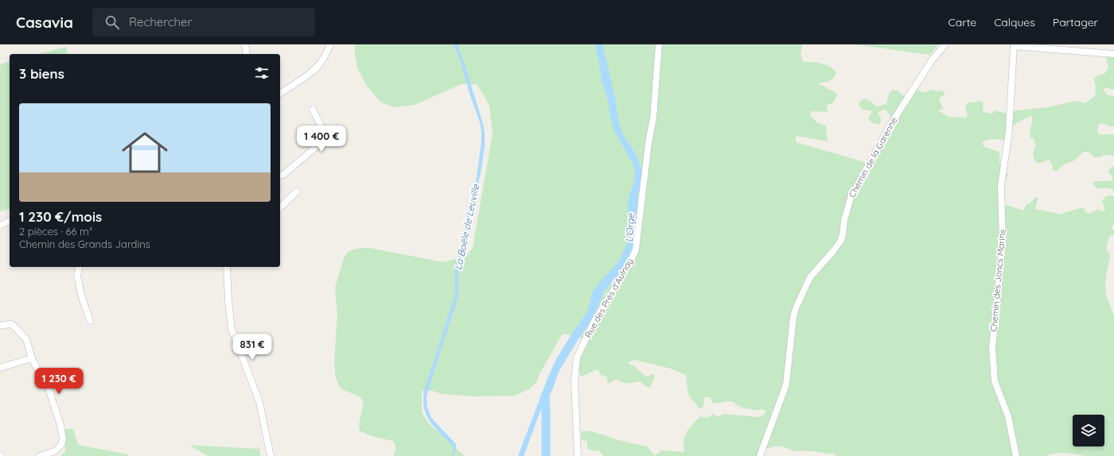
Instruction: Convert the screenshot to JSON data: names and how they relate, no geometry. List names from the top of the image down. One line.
{"streets":{"street":["Chemin de la Garenne","Chemin des Joncs Marins","Rue des Prés d'Aulnay"]},"water":["La Boële de Leuville","L'Orge"],"page":{"header":"Casavia","search":"Rechercher","nav":["Carte","Calques","Partager"],"heading":"3 biens","list":[{"name":"1 230 €/mois","note":"2 pièces · 66 m² · Chemin des Grands Jardins"}],"price":["1 400 €","831 €","1 230 €"]}}
